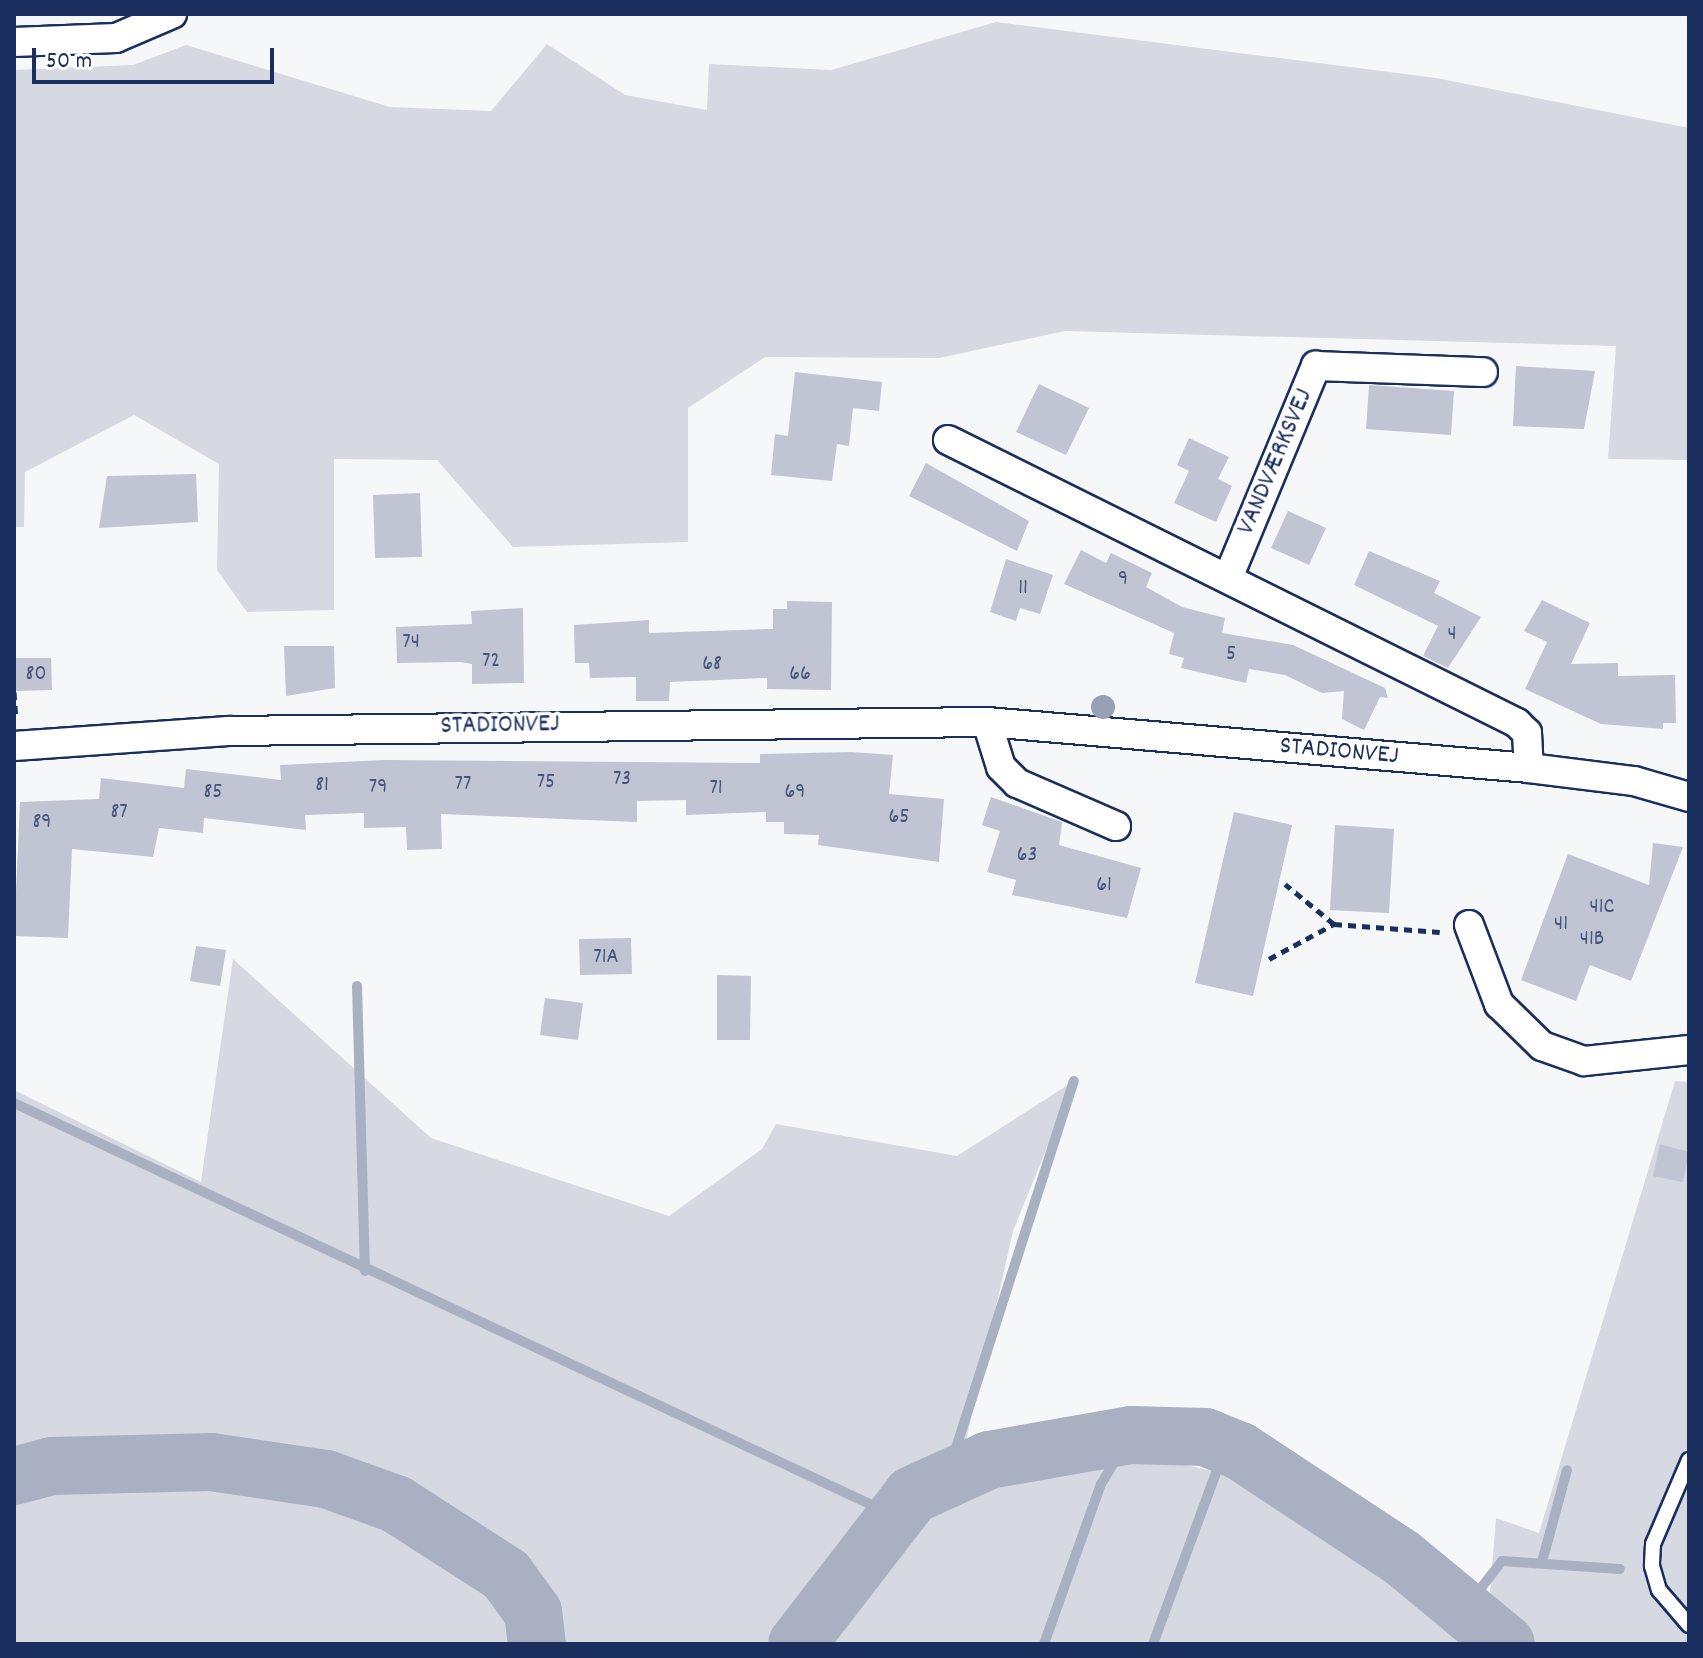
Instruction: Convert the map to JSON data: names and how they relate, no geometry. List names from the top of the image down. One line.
{"streets":{"street":["VANDVÆRKSVEJ","STADIONVEJ"]},"house_numbers":["9","11","4","74","5","72","68","80","66","73","75","77","81","79","71","85","69","87","65","89","63","61","41C","41","41B","71A"],"scale_bar":"50 m"}
